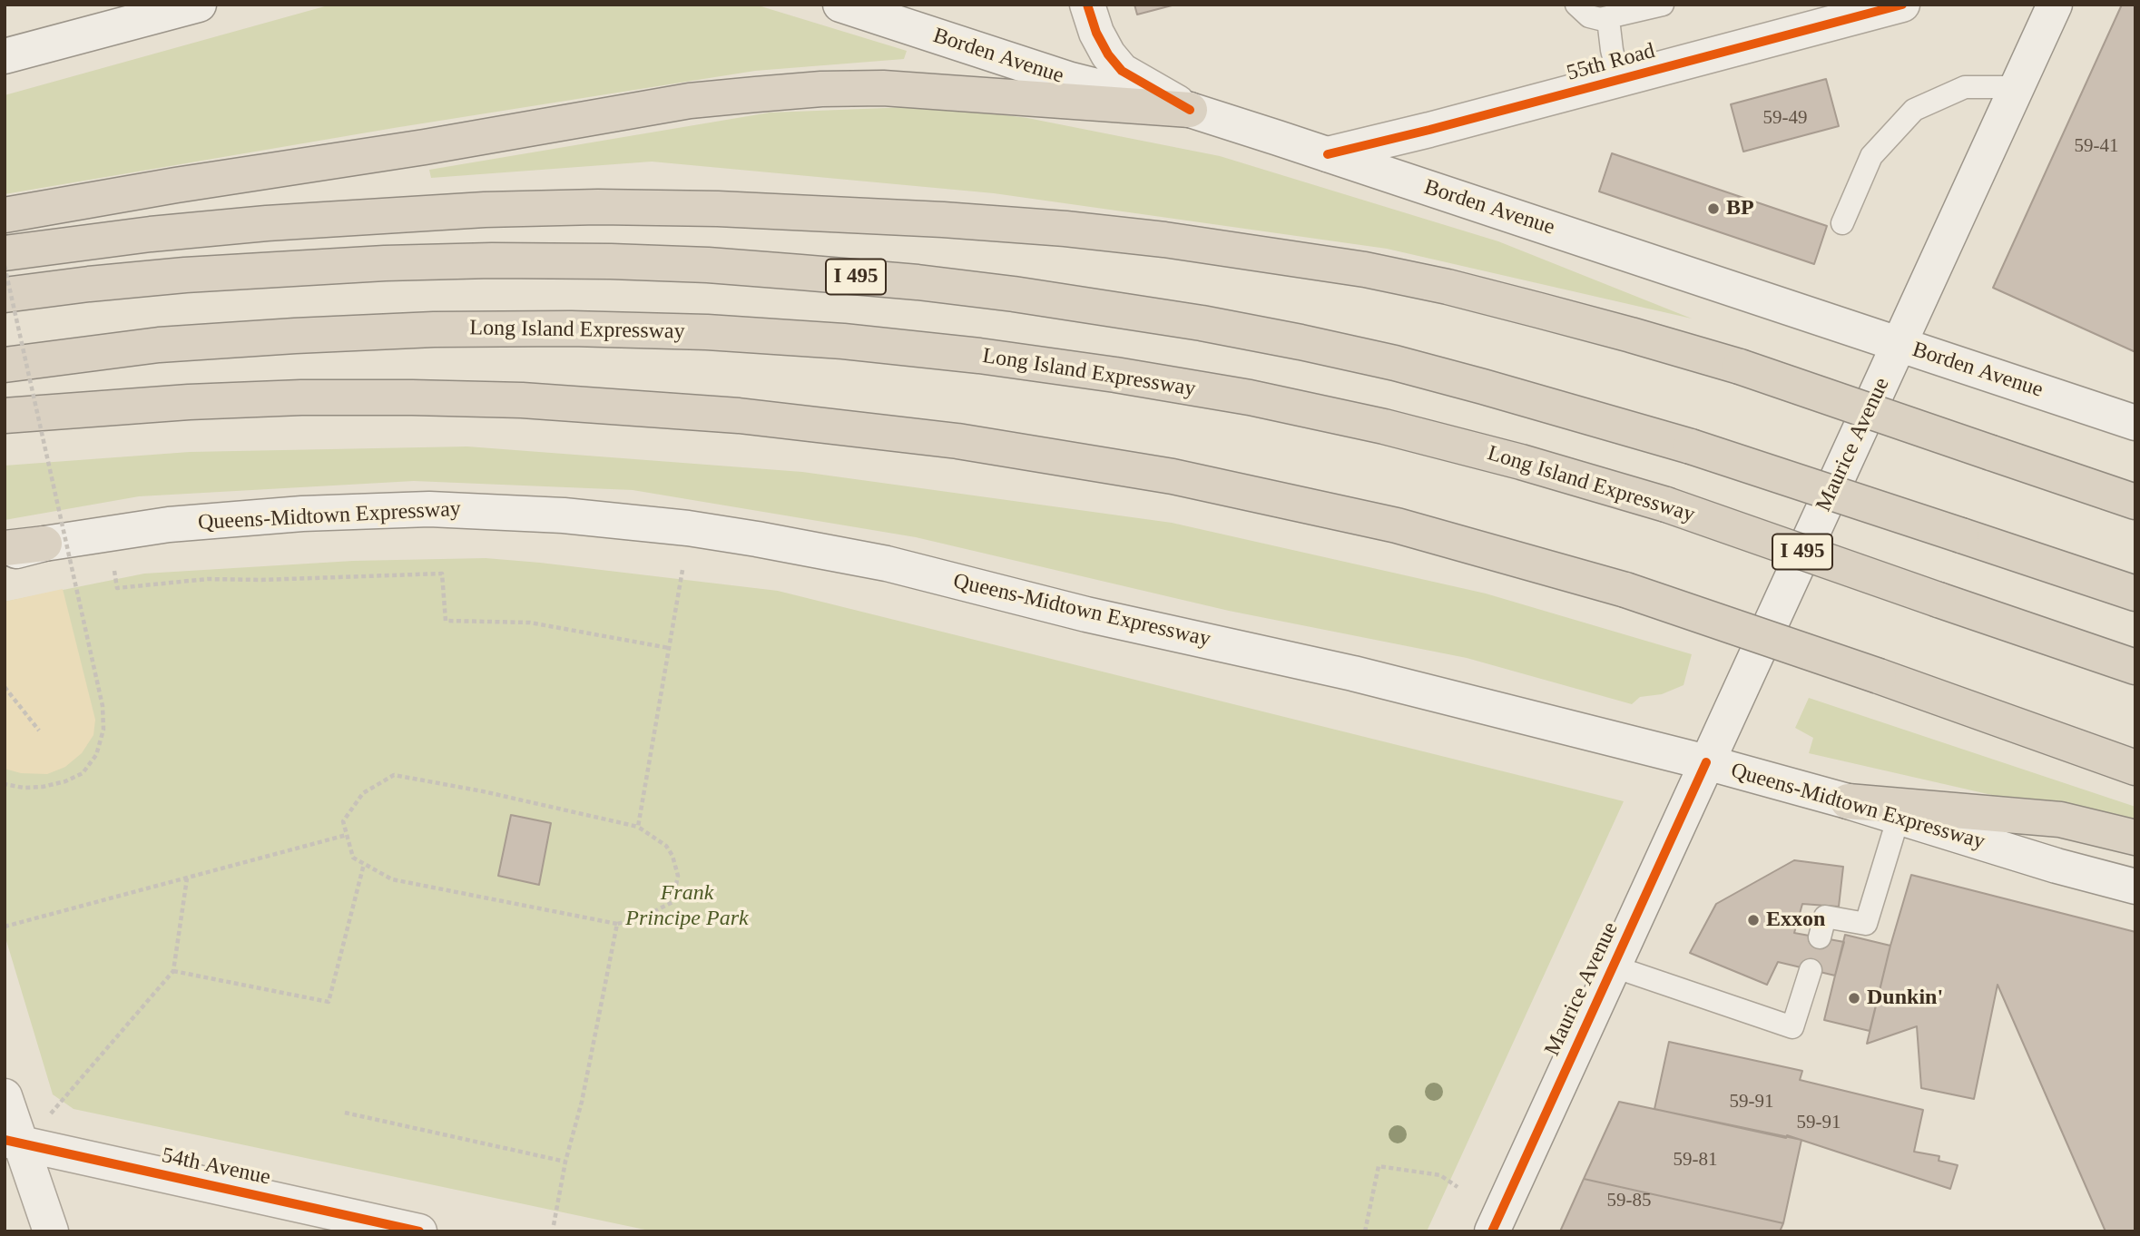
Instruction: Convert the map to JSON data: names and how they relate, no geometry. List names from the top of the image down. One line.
{"streets":{"highway":["I 495","Long Island Expressway"],"main road":["Borden Avenue","55th Road","Maurice Avenue","Queens-Midtown Expressway","54th Avenue"]},"crossings":[["Borden Avenue","55th Road"],["Borden Avenue","Maurice Avenue"],["Maurice Avenue","Queens-Midtown Expressway"]],"parks":["Frank Principe Park"],"places":["BP","Exxon","Dunkin'"],"house_numbers":["59-49","59-41","59-91","59-91","59-81","59-85"]}
